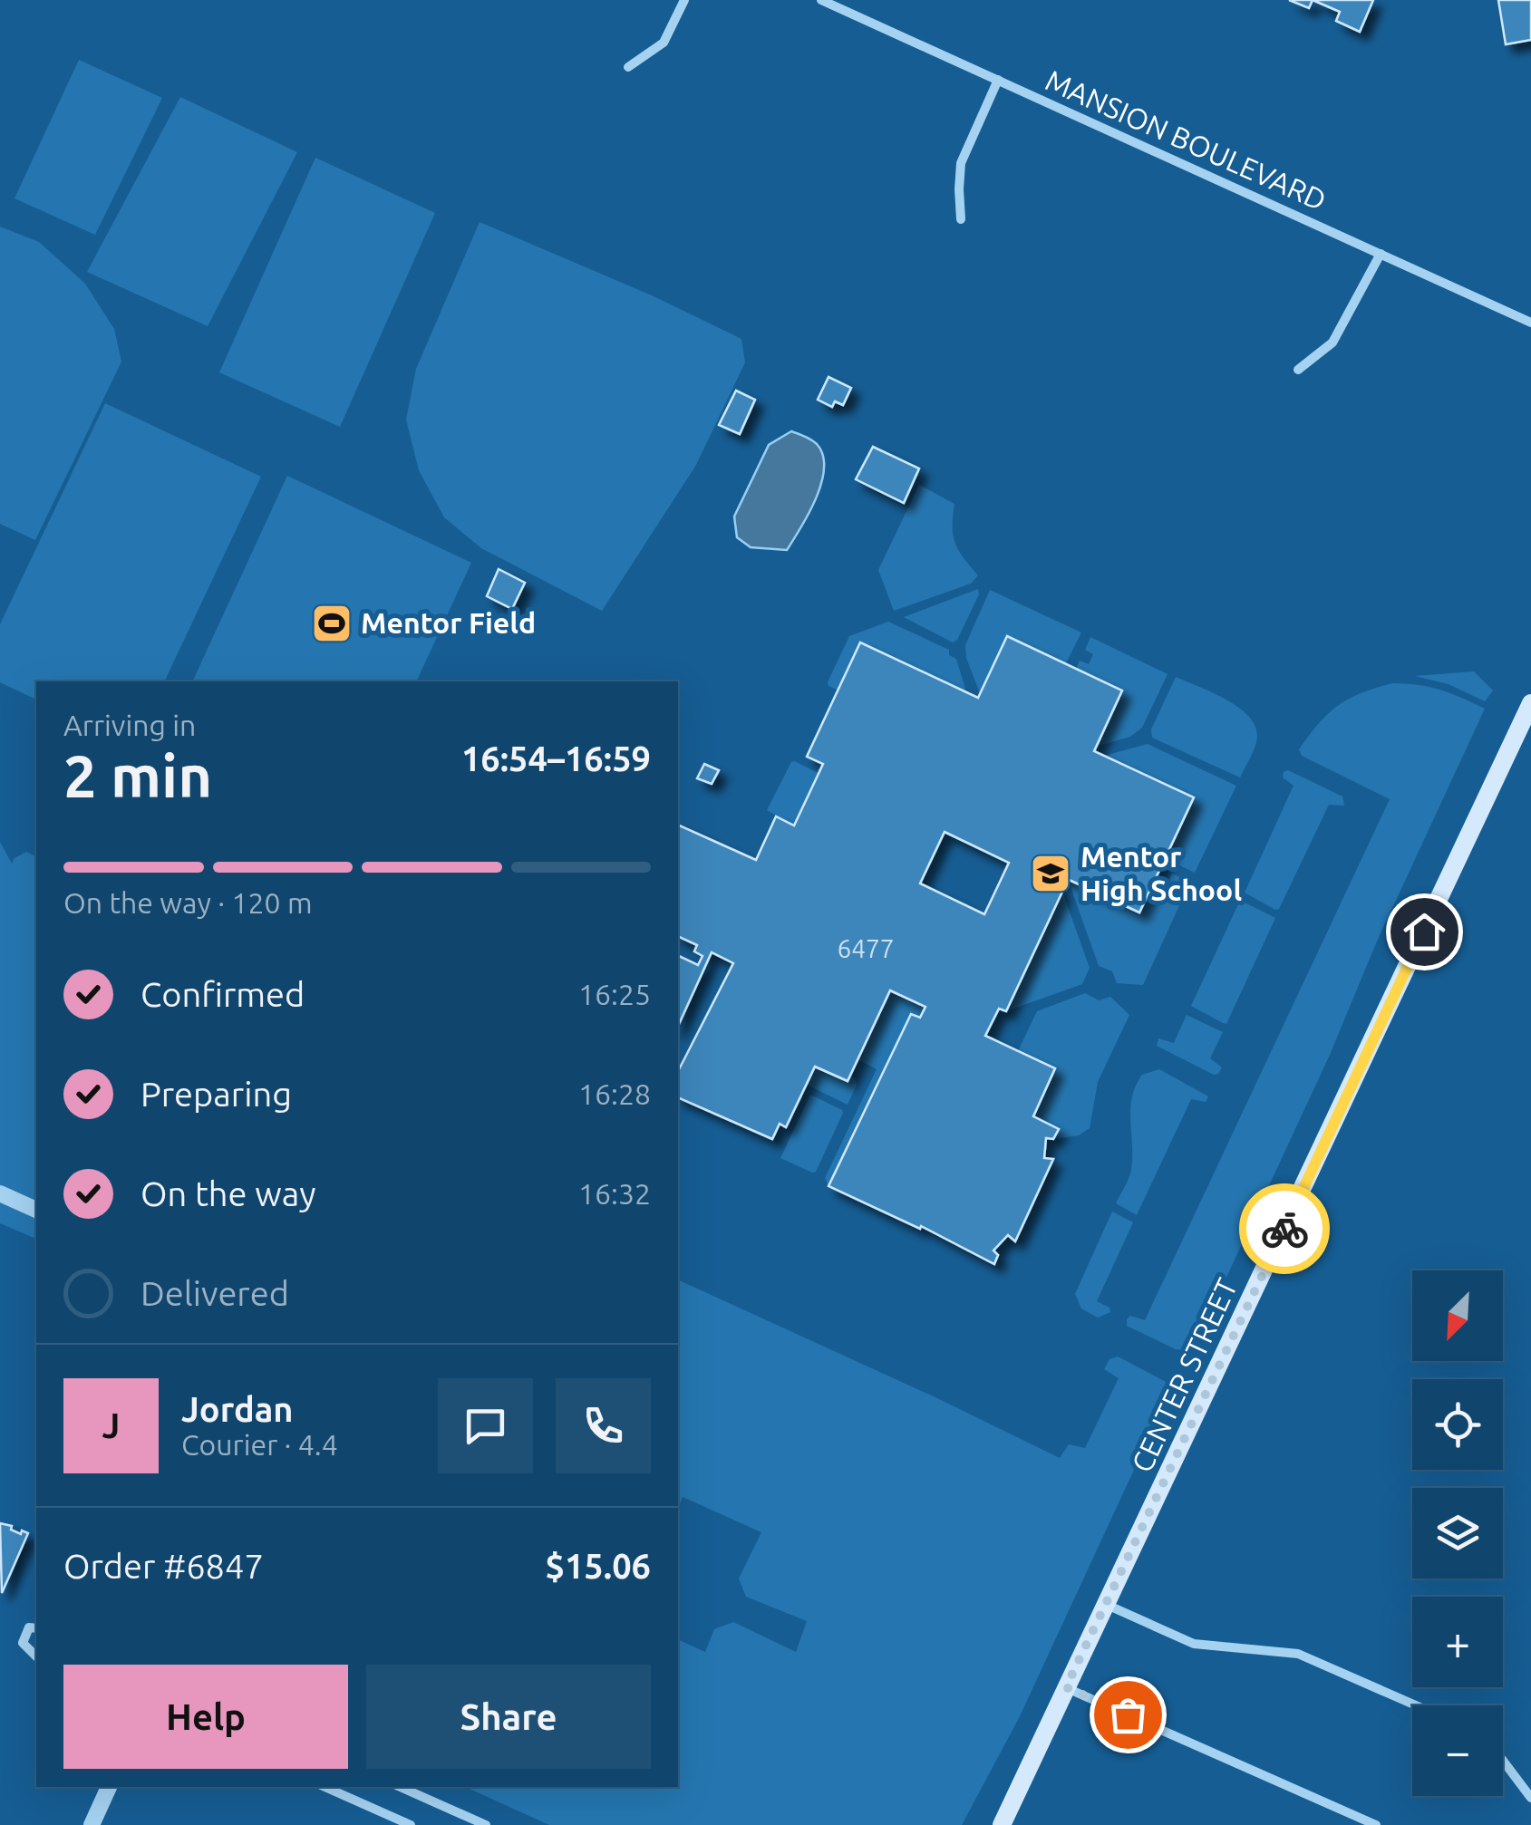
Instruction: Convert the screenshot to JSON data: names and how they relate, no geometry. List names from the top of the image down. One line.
{"streets":{"main road":["CENTER STREET"],"street":["MANSION BOULEVARD"]},"places":{"sports":["Mentor Field"],"school or university":["Mentor High School"]},"house_numbers":["6477"],"north":"bottom left","page":{"heading":["2 min","Arriving in","16:54–16:59"],"panel":["Jordan","Courier · 4.4","Order #6847","$15.06"],"bar":"On the way · 120 m","list":[["Confirmed","16:25"],["Preparing","16:28"],["On the way","16:32"],"Delivered"],"map_buttons":["+","−"],"round":"J","buttons":["Help","Share"]}}
